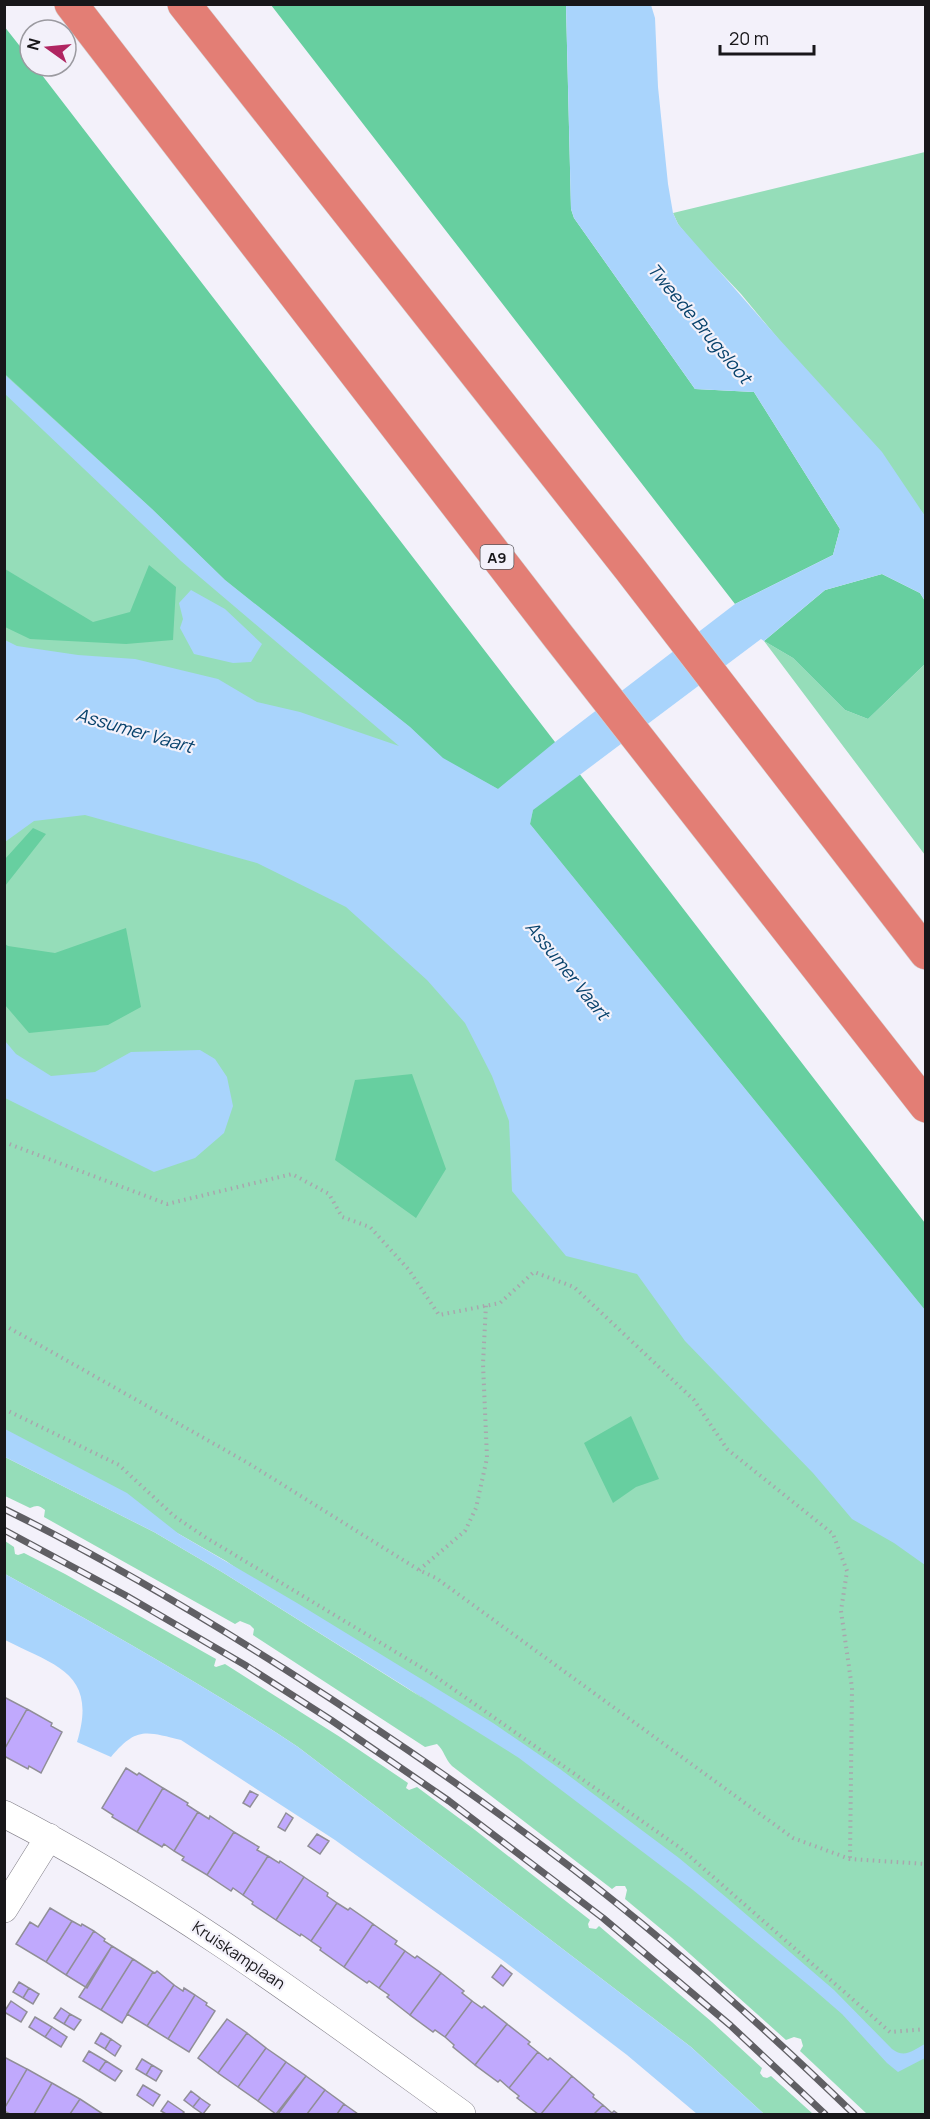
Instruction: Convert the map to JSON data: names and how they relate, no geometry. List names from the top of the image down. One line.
{"streets":{"highway":["A9"],"street":["Kruiskamplaan"]},"water":["Tweede Brugsloot","Assumer Vaart"],"scale_bar":"20 m","north":"left"}
